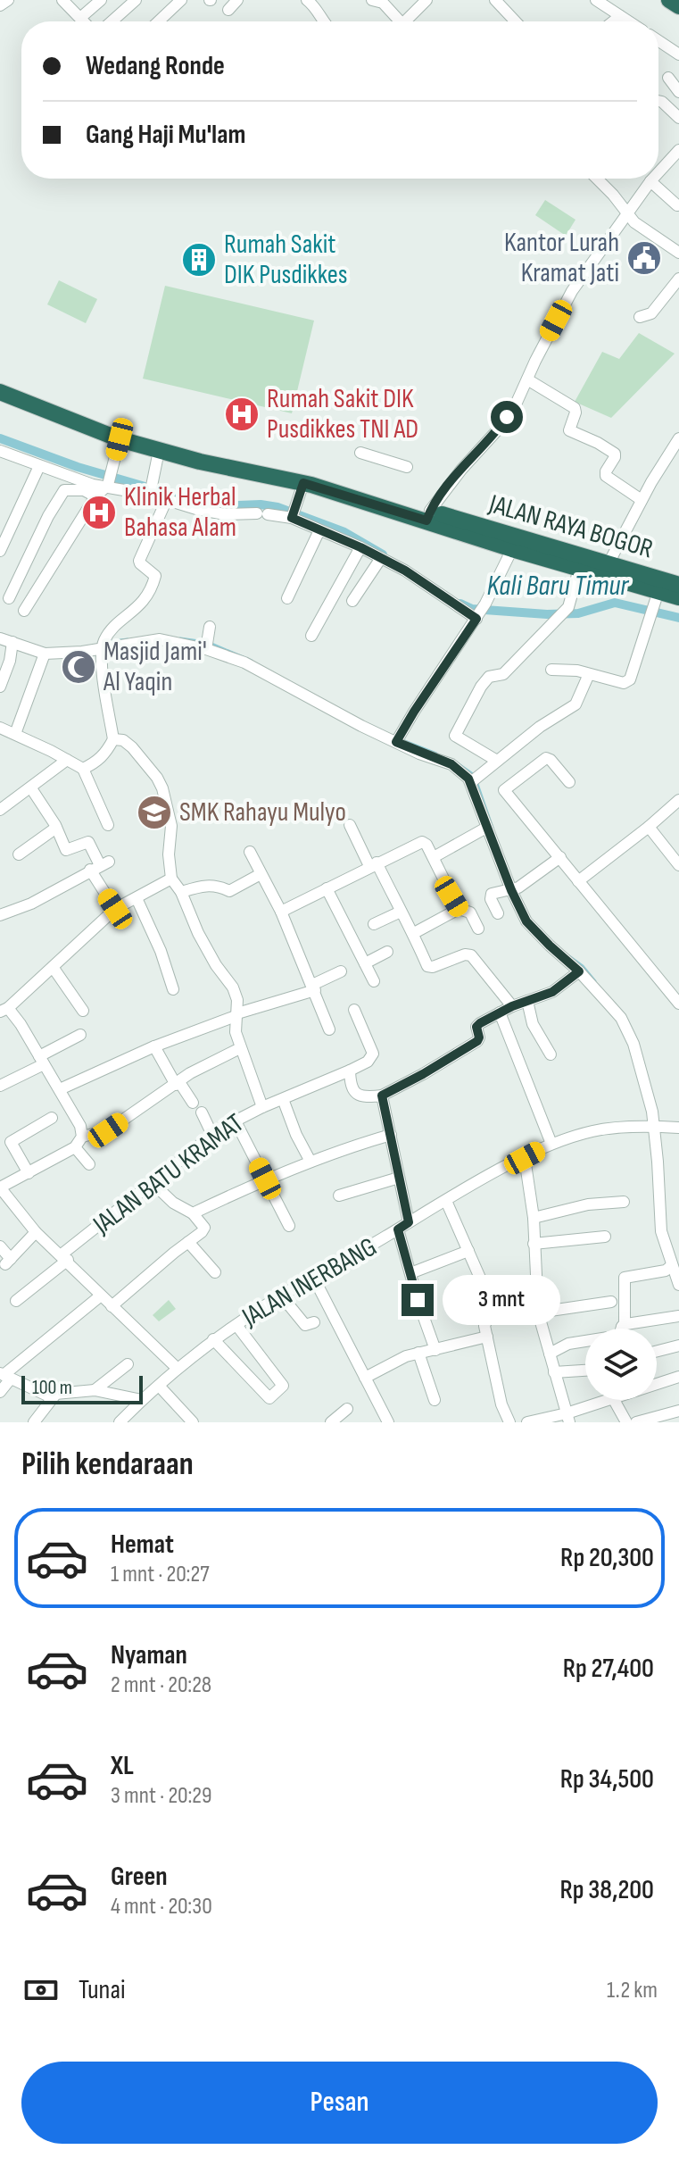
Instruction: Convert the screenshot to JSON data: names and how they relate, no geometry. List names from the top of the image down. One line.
{"streets":{"highway":["JALAN RAYA BOGOR"],"street":["JALAN BATU KRAMAT","JALAN INERBANG"]},"water":["Kali Baru Timur"],"places":{"public building":["Kantor Lurah Kramat Jati"],"building":["Rumah Sakit DIK Pusdikkes"],"hospital":["Rumah Sakit DIK Pusdikkes TNI AD","Klinik Herbal Bahasa Alam"],"mosque":["Masjid Jami' Al Yaqin"],"school or university":["SMK Rahayu Mulyo"]},"scale_bar":"100 m","page":{"banner":["Wedang Ronde","Gang Haji Mu'lam"],"bubble":"3 mnt","scale":"100 m","heading":"Pilih kendaraan","list":[{"name":"Hemat","note":"1 mnt · 20:27","value":"Rp 20,300"},{"name":"Nyaman","note":"2 mnt · 20:28","value":"Rp 27,400"},{"name":"XL","note":"3 mnt · 20:29","value":"Rp 34,500"},{"name":"Green","note":"4 mnt · 20:30","value":"Rp 38,200"}],"pay":["Tunai","1.2 km"],"buttons":"Pesan"}}
